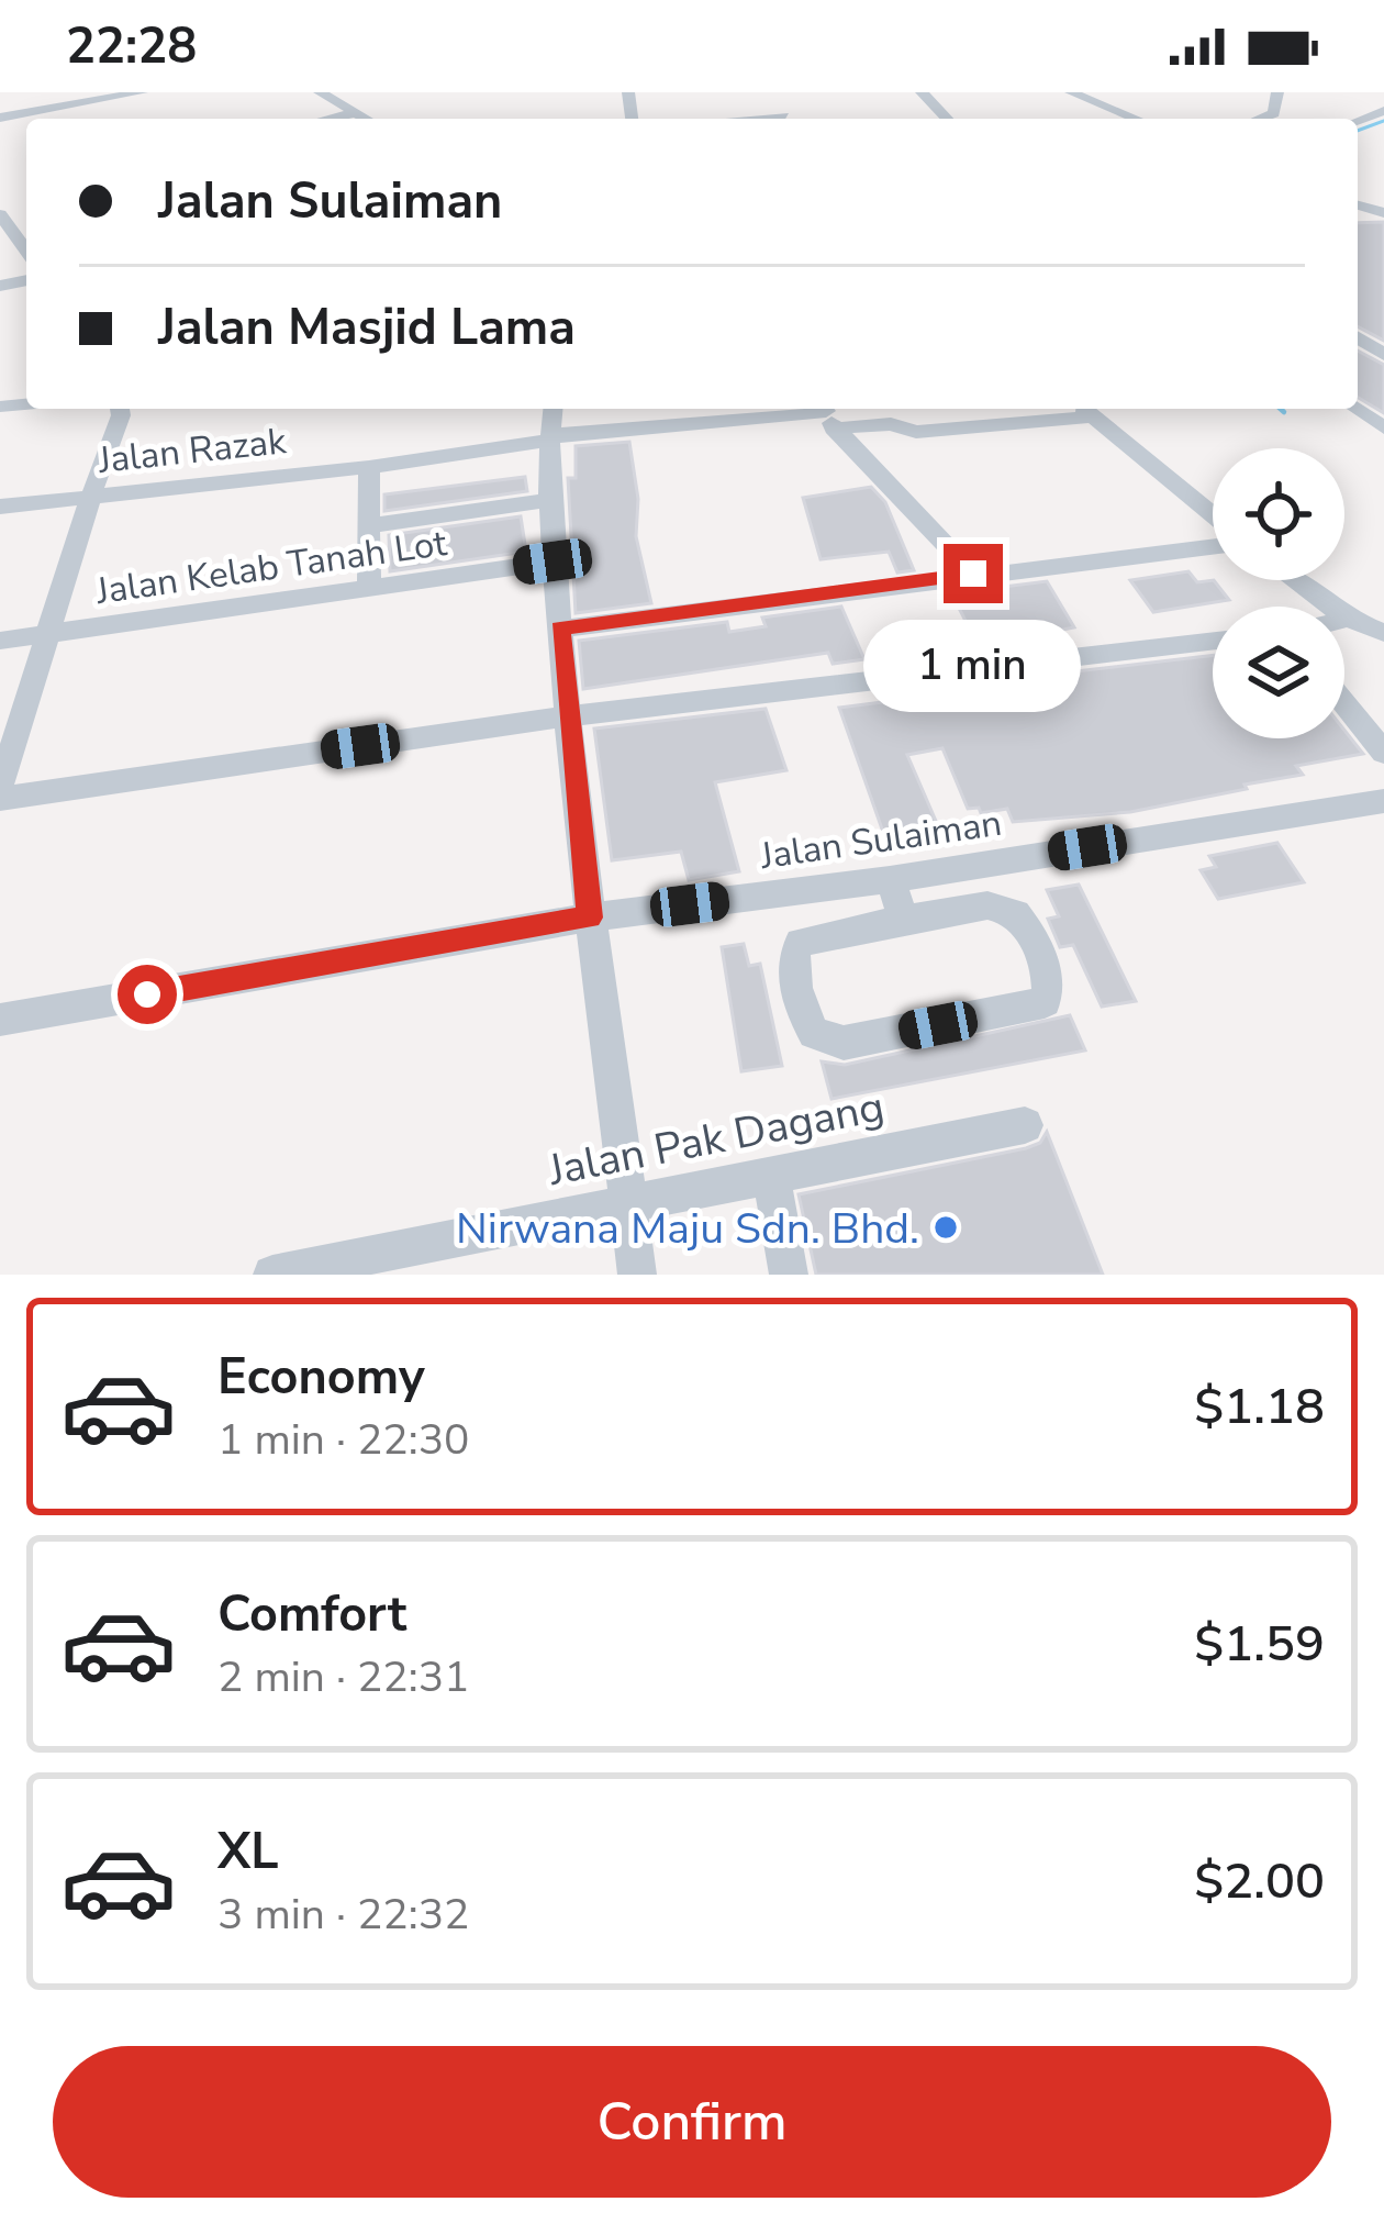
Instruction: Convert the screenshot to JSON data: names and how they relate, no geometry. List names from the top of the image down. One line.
{"streets":{"street":["Jalan Razak","Jalan Kelab Tanah Lot","Jalan Sulaiman","Jalan Pak Dagang"]},"places":["Nirwana Maju Sdn. Bhd."],"page":{"status":"22:28","banner":["Jalan Sulaiman","Jalan Masjid Lama"],"bubble":"1 min","list":[{"name":"Economy","note":"1 min · 22:30","value":"$1.18"},{"name":"Comfort","note":"2 min · 22:31","value":"$1.59"},{"name":"XL","note":"3 min · 22:32","value":"$2.00"}],"buttons":"Confirm"}}
